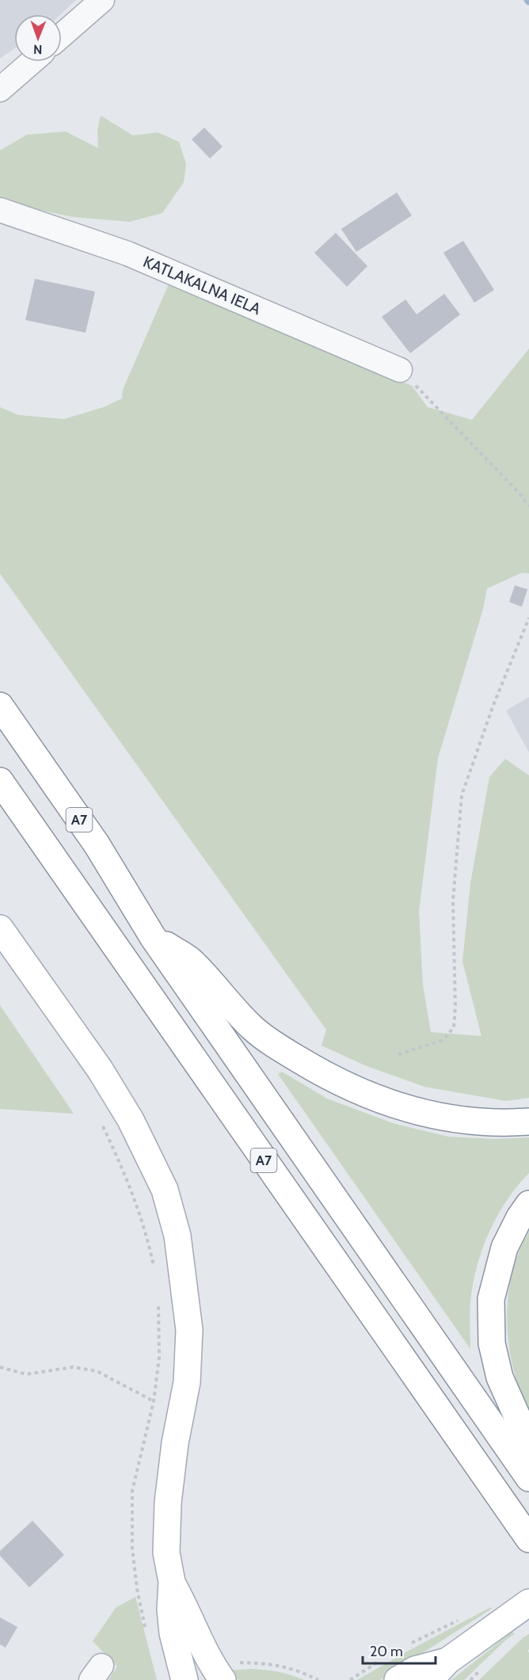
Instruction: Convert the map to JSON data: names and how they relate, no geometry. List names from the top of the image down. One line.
{"streets":{"main road":["A7"],"street":["KATLAKALNA IELA"]},"scale_bar":"20 m","north":"bottom"}
